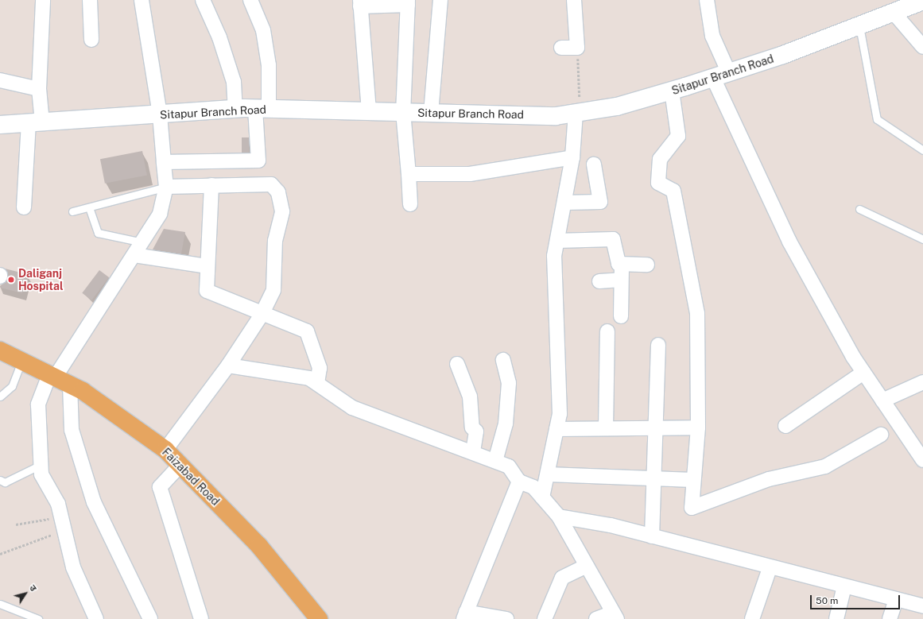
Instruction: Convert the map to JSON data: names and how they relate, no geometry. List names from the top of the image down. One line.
{"streets":{"main road":["Faizabad Road"],"street":["Sitapur Branch Road"]},"places":["Daliganj Hospital"],"scale_bar":"50 m","north":"top right"}
